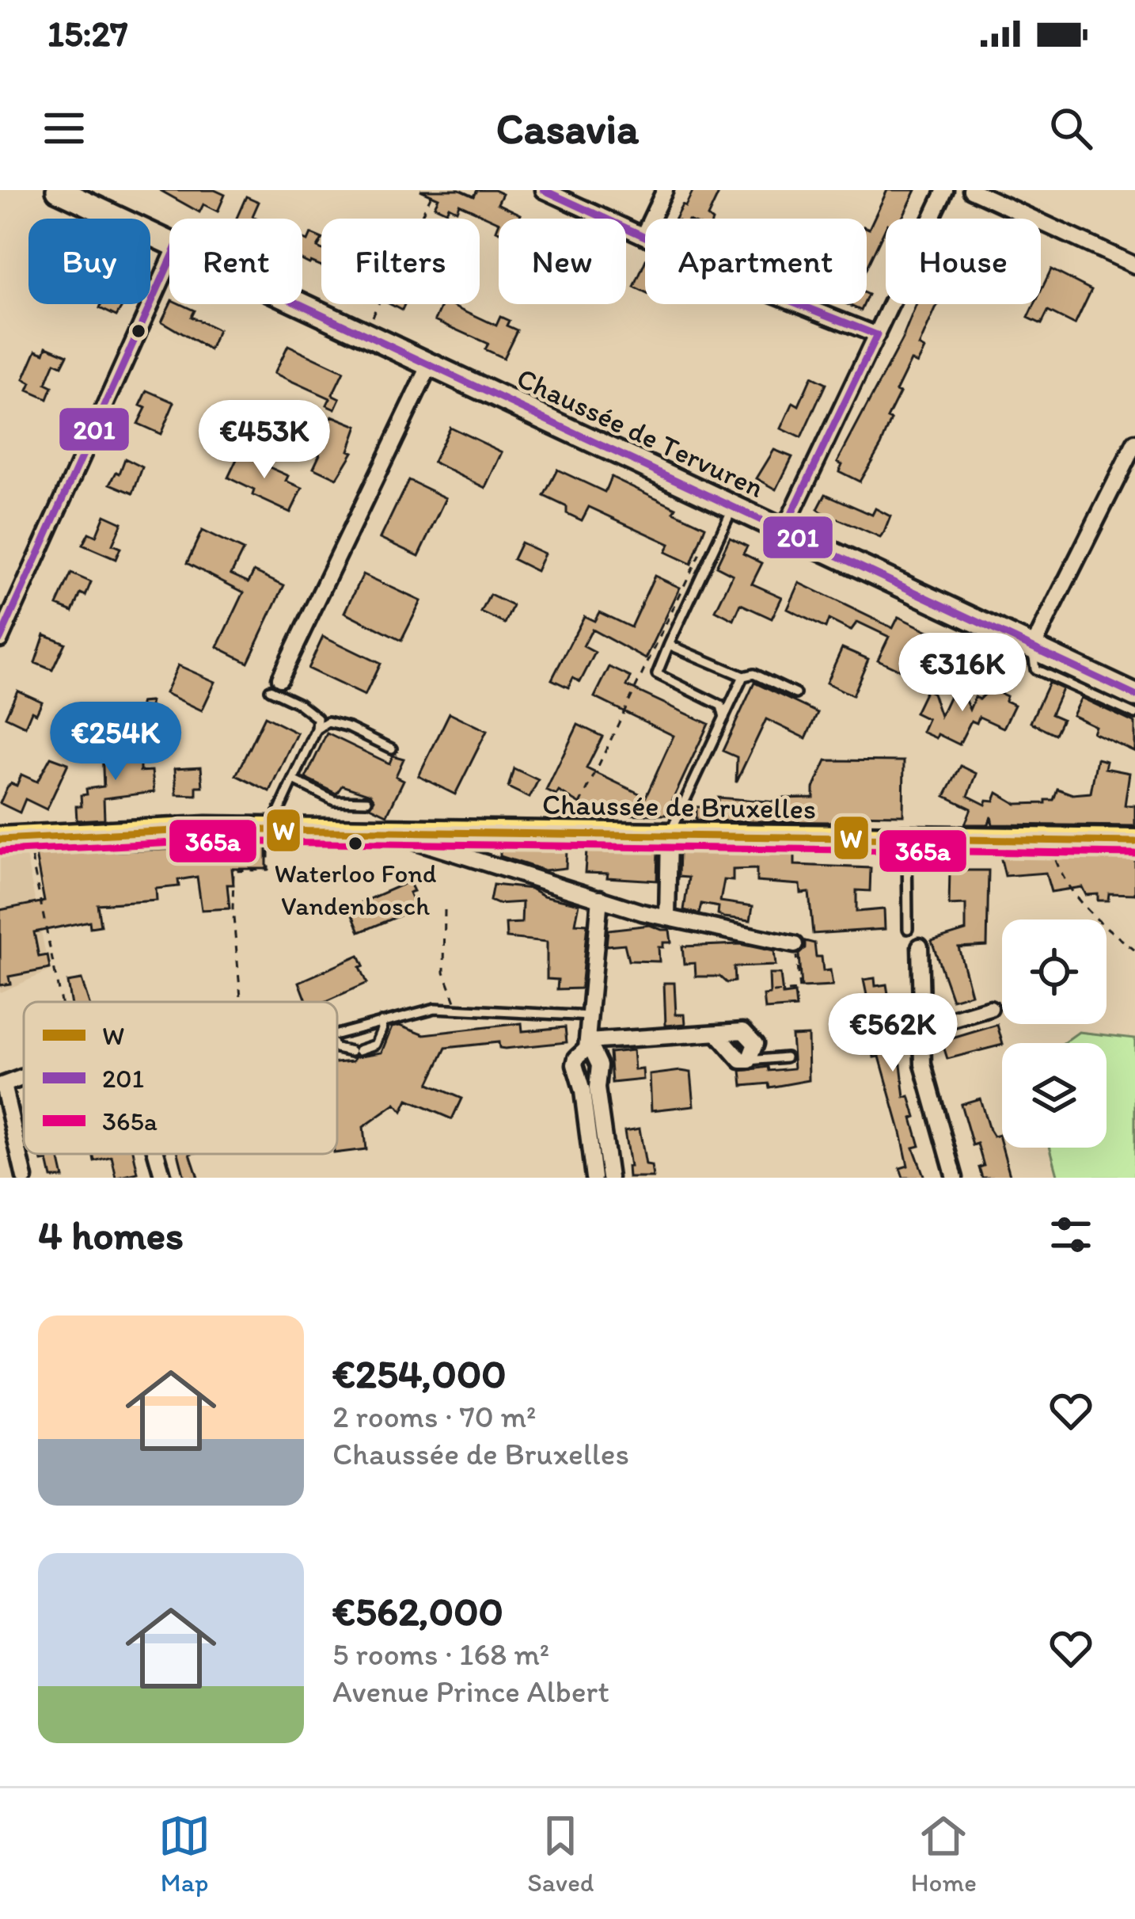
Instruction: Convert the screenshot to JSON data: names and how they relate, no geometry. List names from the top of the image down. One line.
{"streets":{"main road":["Chaussée de Tervuren","Chaussée de Bruxelles"]},"places":["Waterloo Fond Vandenbosch"],"lines":["transit line 201","transit line W","transit line 365a"],"legend":["W","201","365a"],"page":{"status":"15:27","header":"Casavia","chip":["Buy","Rent","Filters","New","Apartment","House"],"price":["€453K","€316K","€254K","€562K"],"heading":"4 homes","list":[{"name":"€254,000","note":"2 rooms · 70 m² · Chaussée de Bruxelles"},{"name":"€562,000","note":"5 rooms · 168 m² · Avenue Prince Albert"}],"tabs":["Map","Saved","Home"]}}
